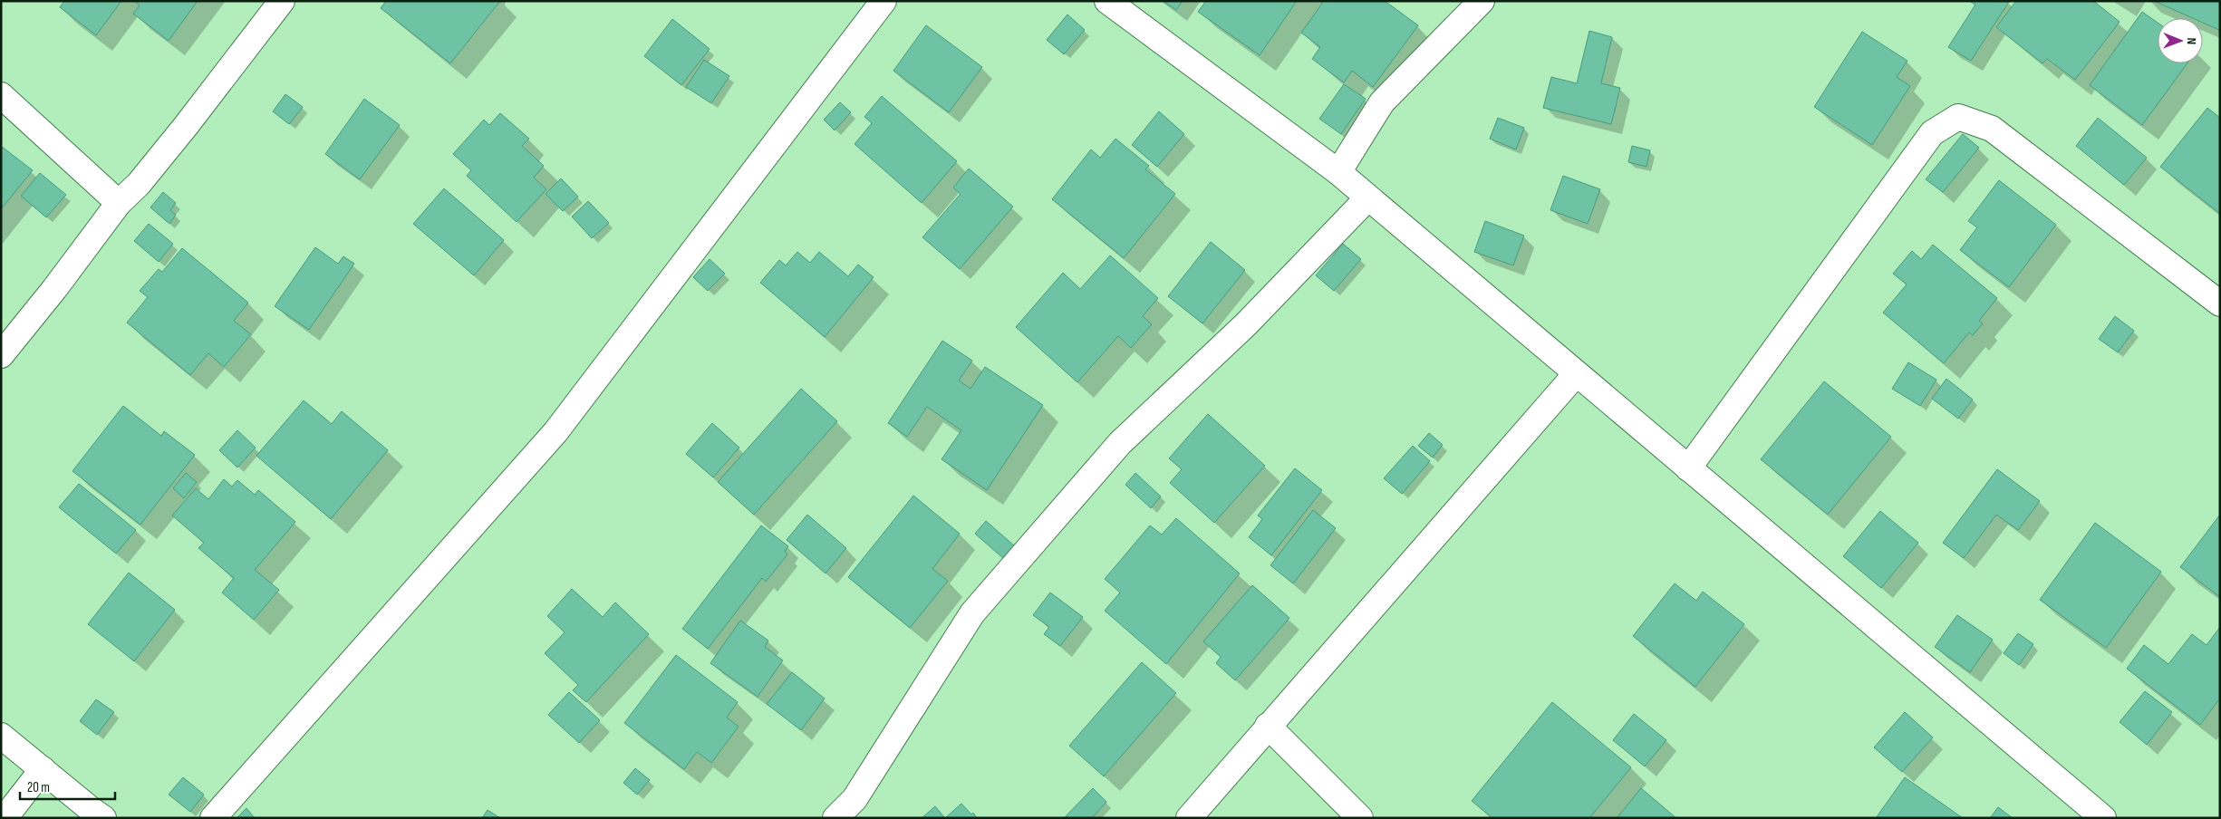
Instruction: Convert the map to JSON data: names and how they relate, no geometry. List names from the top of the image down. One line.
{"scale_bar":"20 m","north":"right"}
